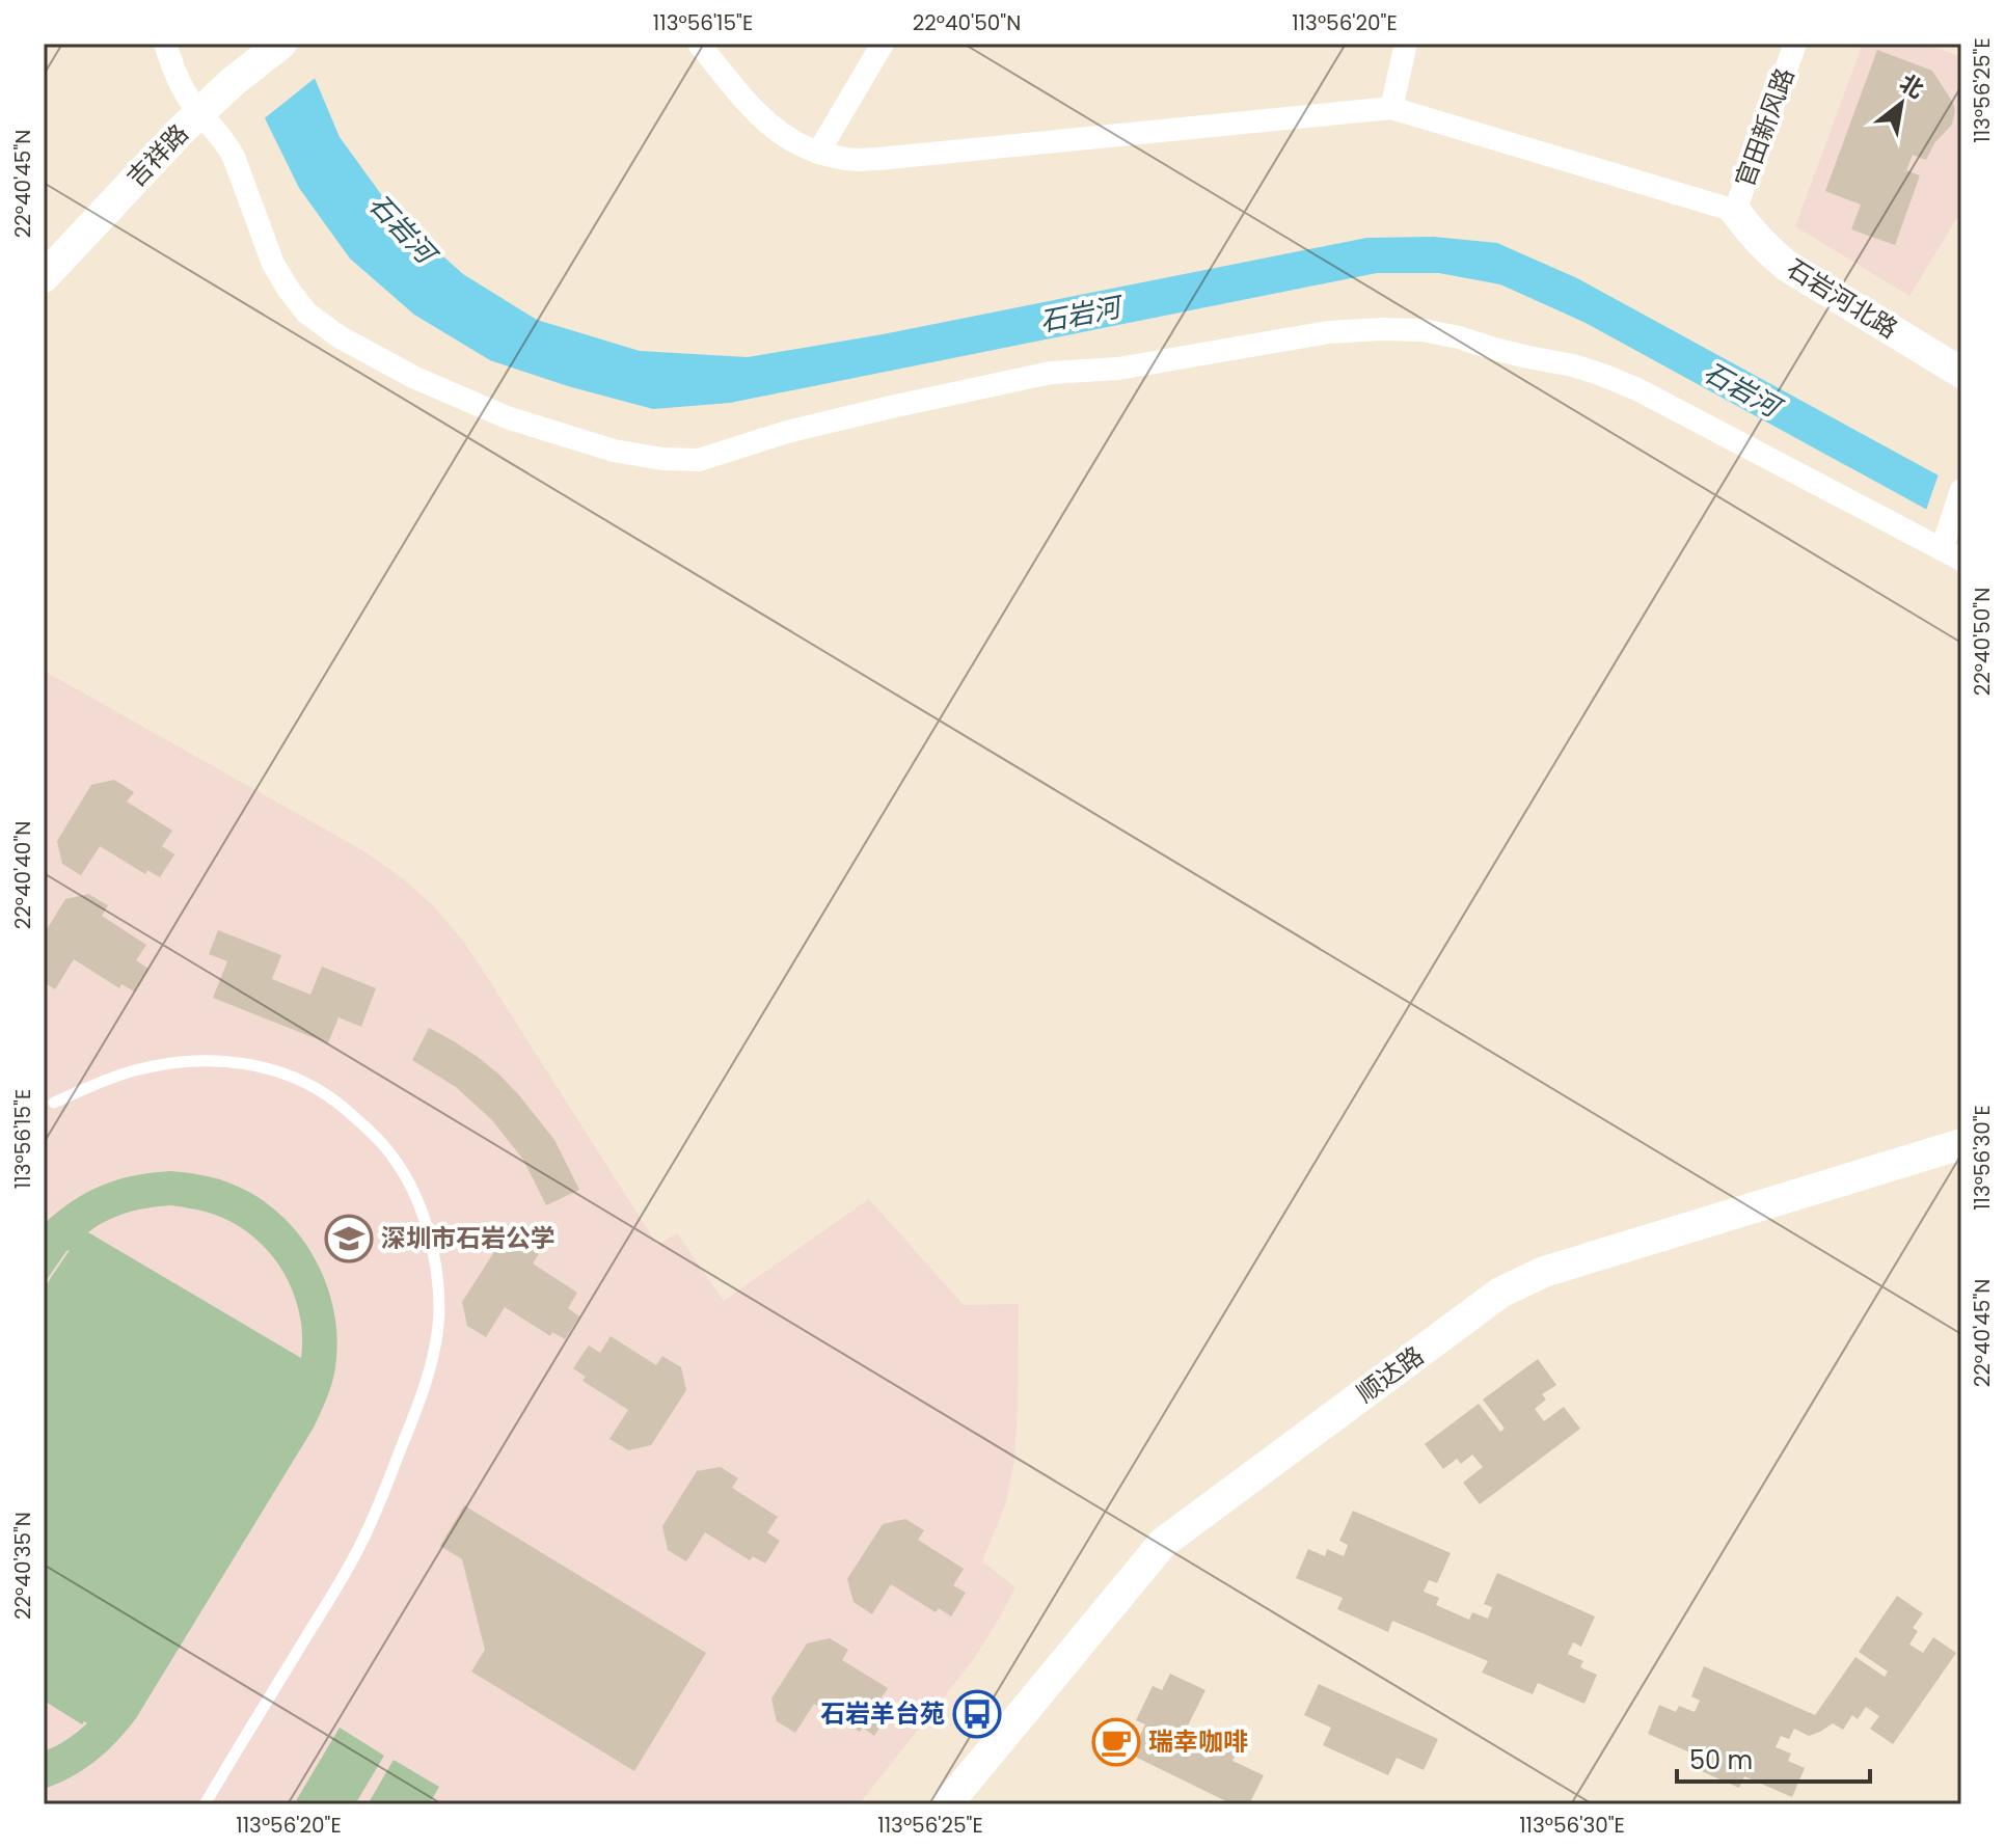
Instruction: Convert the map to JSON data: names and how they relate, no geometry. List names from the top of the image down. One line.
{"streets":{"street":["官田新风路","吉祥路","石岩河北路","顺达路"]},"crossings":[["官田新风路","石岩河北路"]],"water":["石岩河"],"places":{"school or university":["深圳市石岩公学"],"bus stop":["石岩羊台苑"],"cafe":["瑞幸咖啡"]},"scale_bar":"50 m","north":"top right","coordinates":["113°56'15\"E","22°40'50\"N","113°56'20\"E","113°56'25\"E","22°40'45\"N","22°40'40\"N","113°56'30\"E","22°40'35\"N"]}
